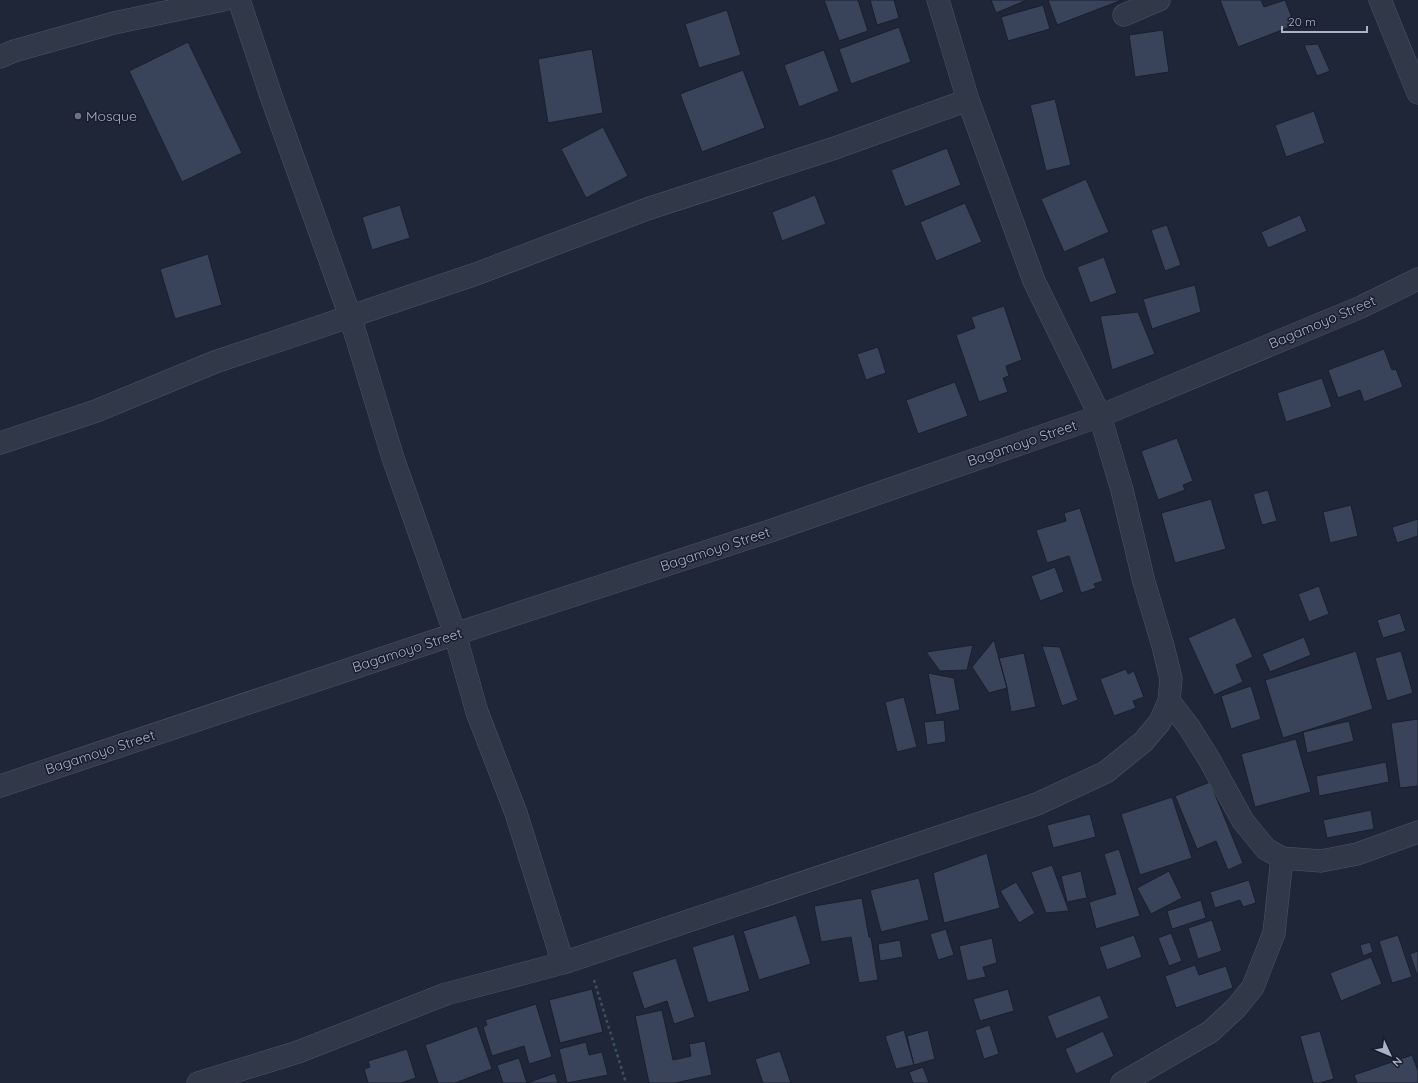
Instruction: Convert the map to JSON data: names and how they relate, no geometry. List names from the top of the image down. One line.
{"streets":{"street":["Bagamoyo Street"]},"places":["Mosque"],"scale_bar":"20 m","north":"bottom right"}
